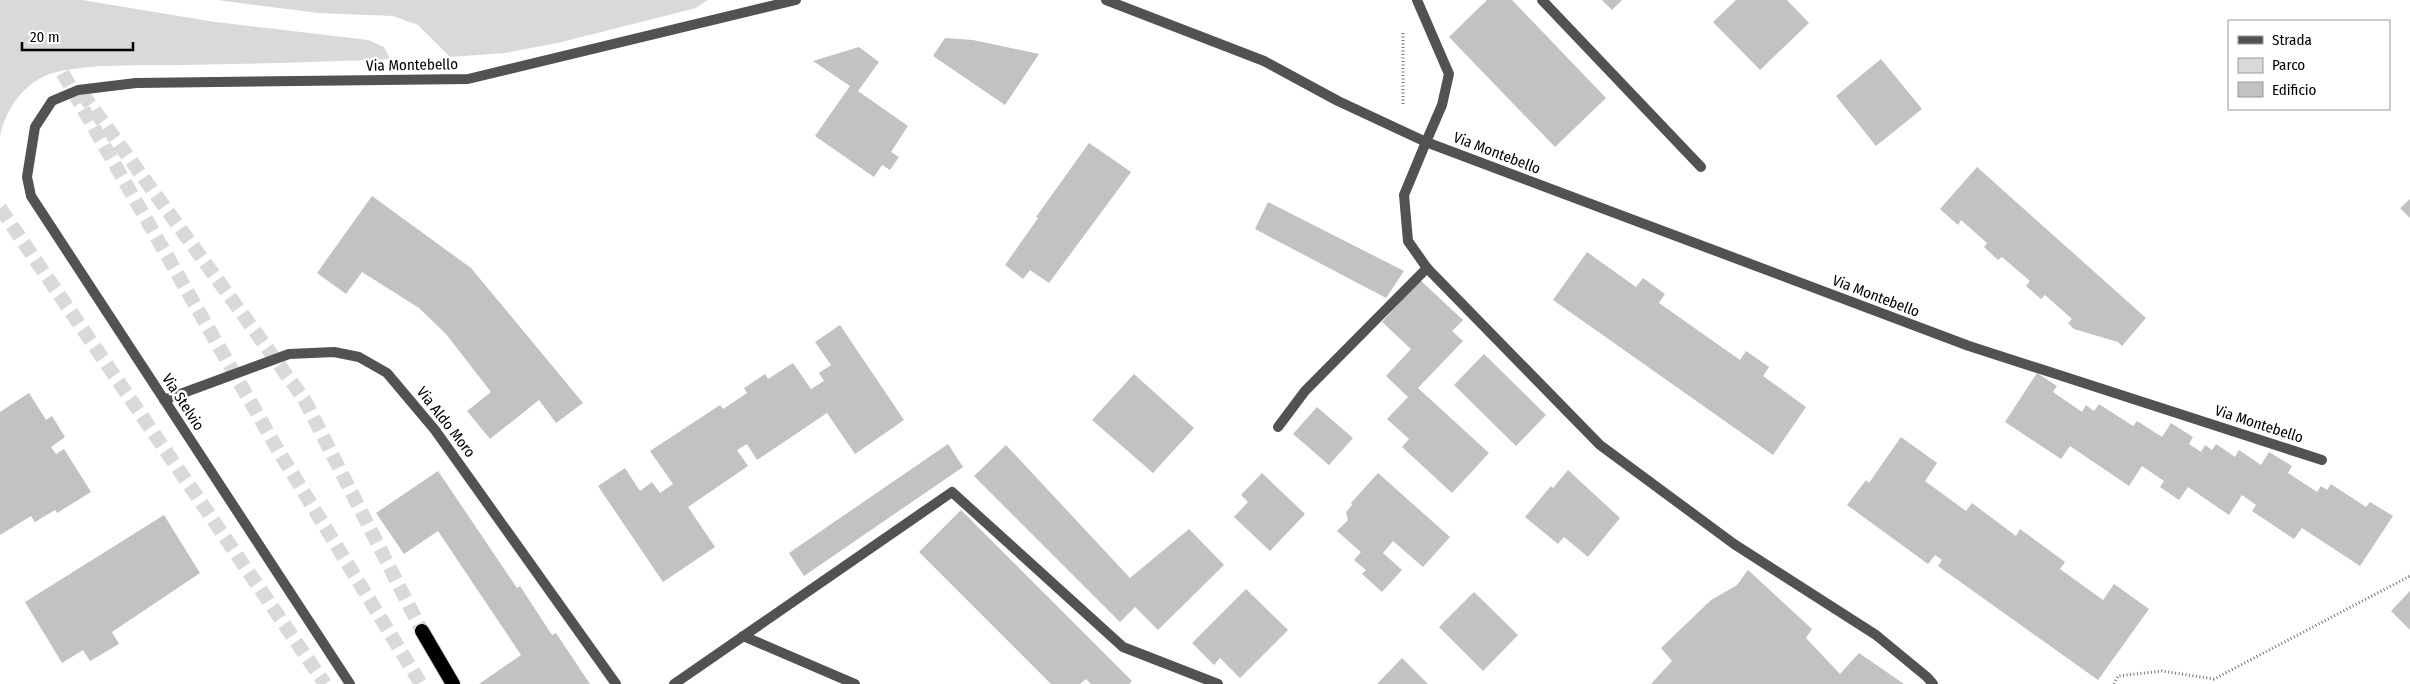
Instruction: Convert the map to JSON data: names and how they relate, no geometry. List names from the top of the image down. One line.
{"streets":{"street":["Via Montebello","Via Stelvio","Via Aldo Moro"]},"crossings":[["Via Montebello","Via Stelvio"],["Via Stelvio","Via Aldo Moro"]],"legend":["Strada","Parco","Edificio"],"scale_bar":"20 m"}
